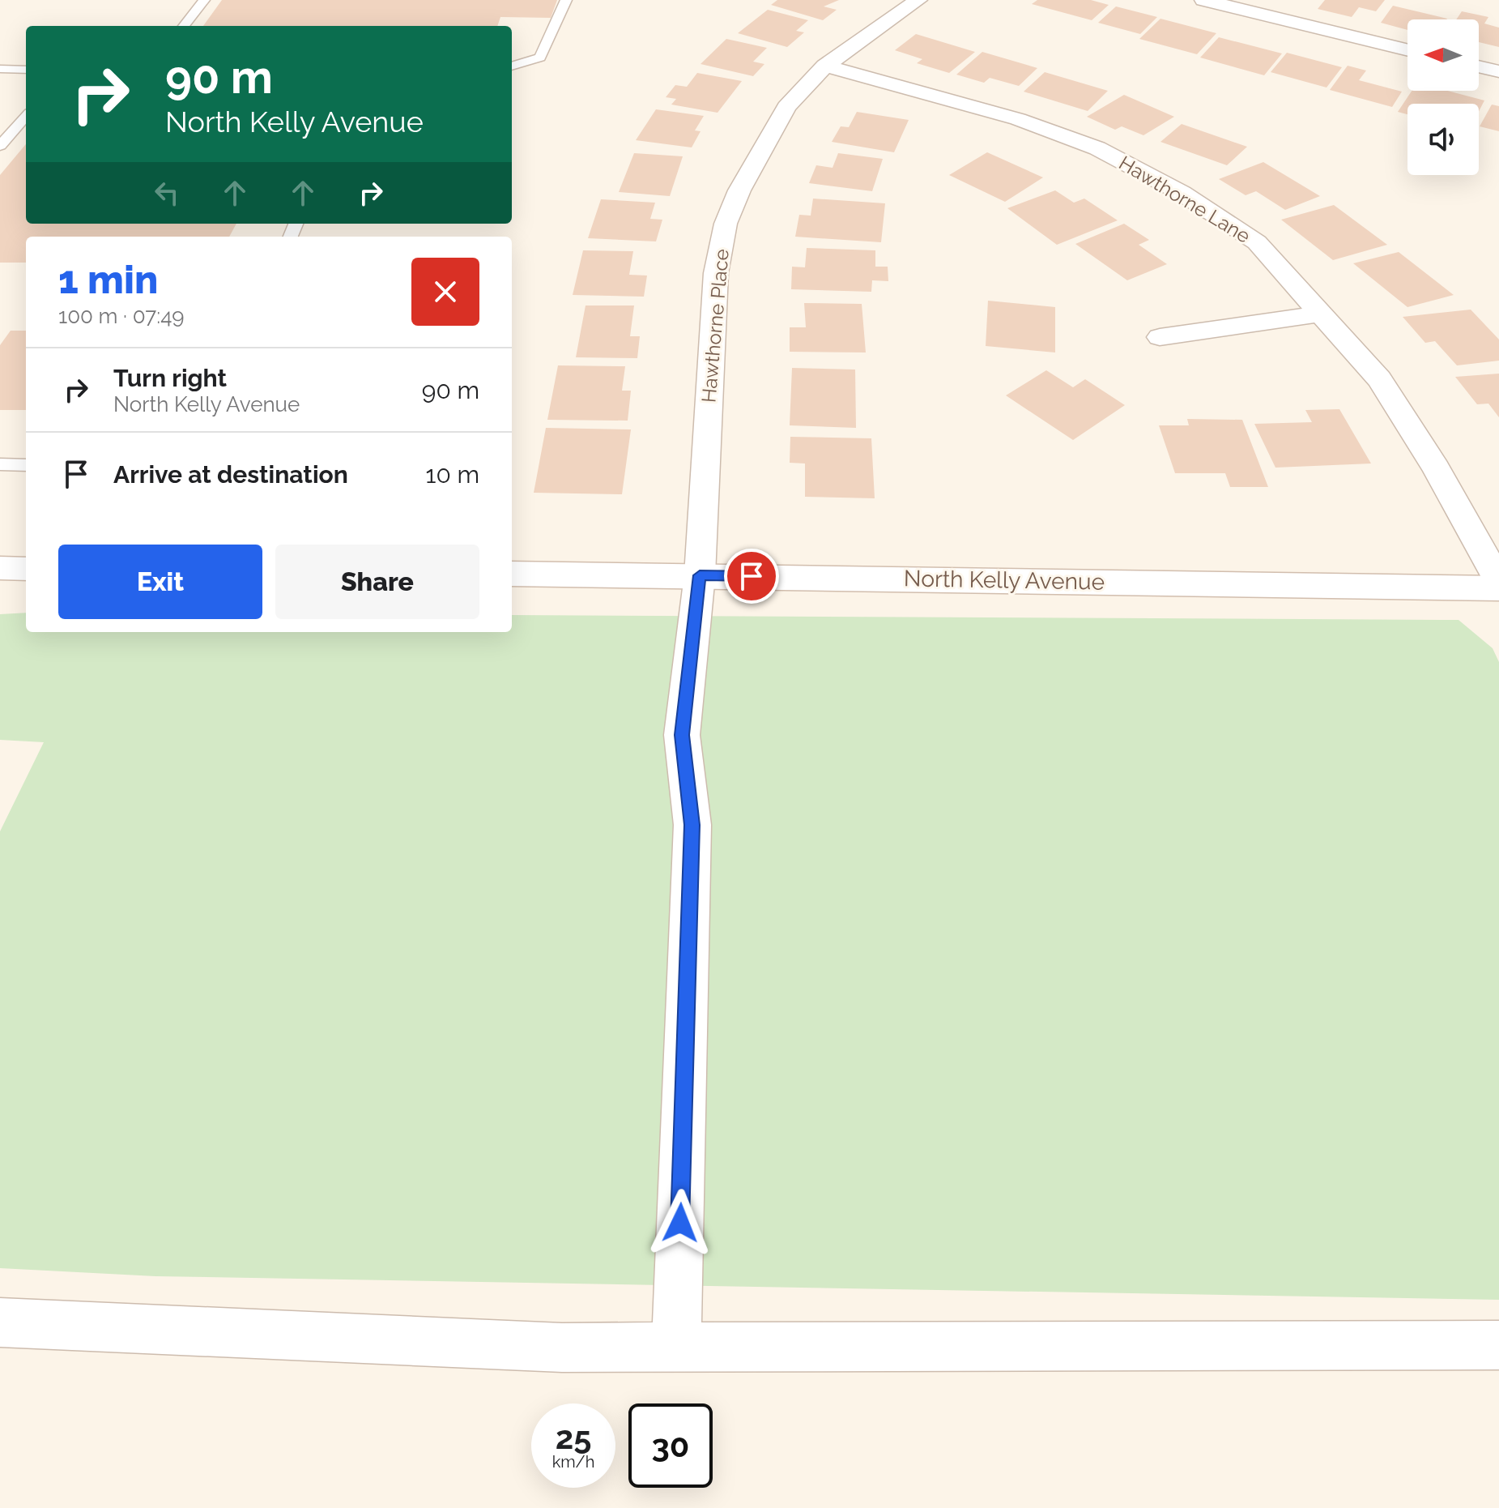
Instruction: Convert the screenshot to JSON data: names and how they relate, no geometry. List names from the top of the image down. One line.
{"streets":{"street":["Hawthorne Lane","Hawthorne Place","North Kelly Avenue"]},"crossings":[["Hawthorne Lane","Hawthorne Place"],["Hawthorne Place","North Kelly Avenue"]],"north":"left","page":{"turn":["90 m","North Kelly Avenue"],"heading":["1 min","100 m · 07:49"],"list":[{"name":"Turn right","note":"North Kelly Avenue","value":"90 m"},{"name":"Arrive at destination","value":"10 m"}],"buttons":["Exit","Share"],"speed":"25 km/h","limit":"30"}}
